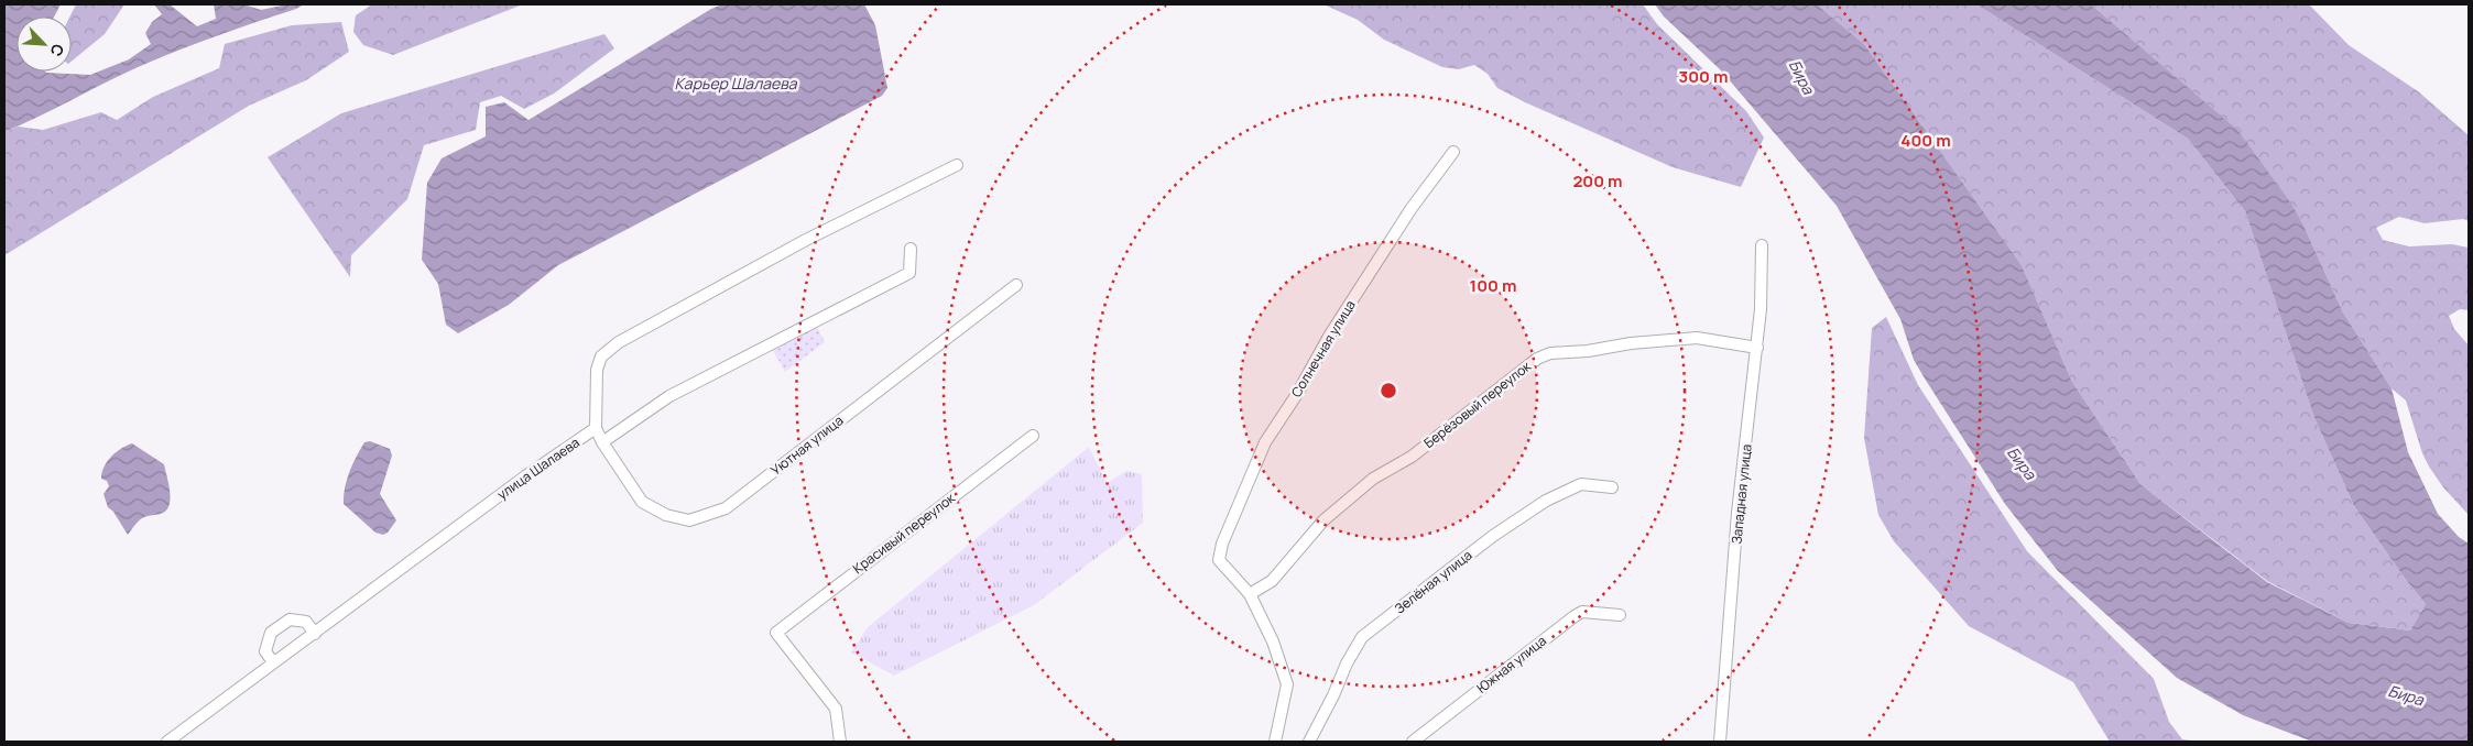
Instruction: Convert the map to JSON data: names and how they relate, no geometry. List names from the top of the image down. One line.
{"streets":{"street":["Солнечная улица","Берёзовый переулок","Уютная улица","улица Шалаева","Западная улица","Красивый переулок","Зелёная улица","Южная улица"]},"crossings":[["Солнечная улица","Берёзовый переулок"],["Берёзовый переулок","Западная улица"],["Уютная улица","улица Шалаева"]],"water":["Бира","Карьер Шалаева"],"north":"bottom right","rings":["300 m","400 m","200 m","100 m"]}
